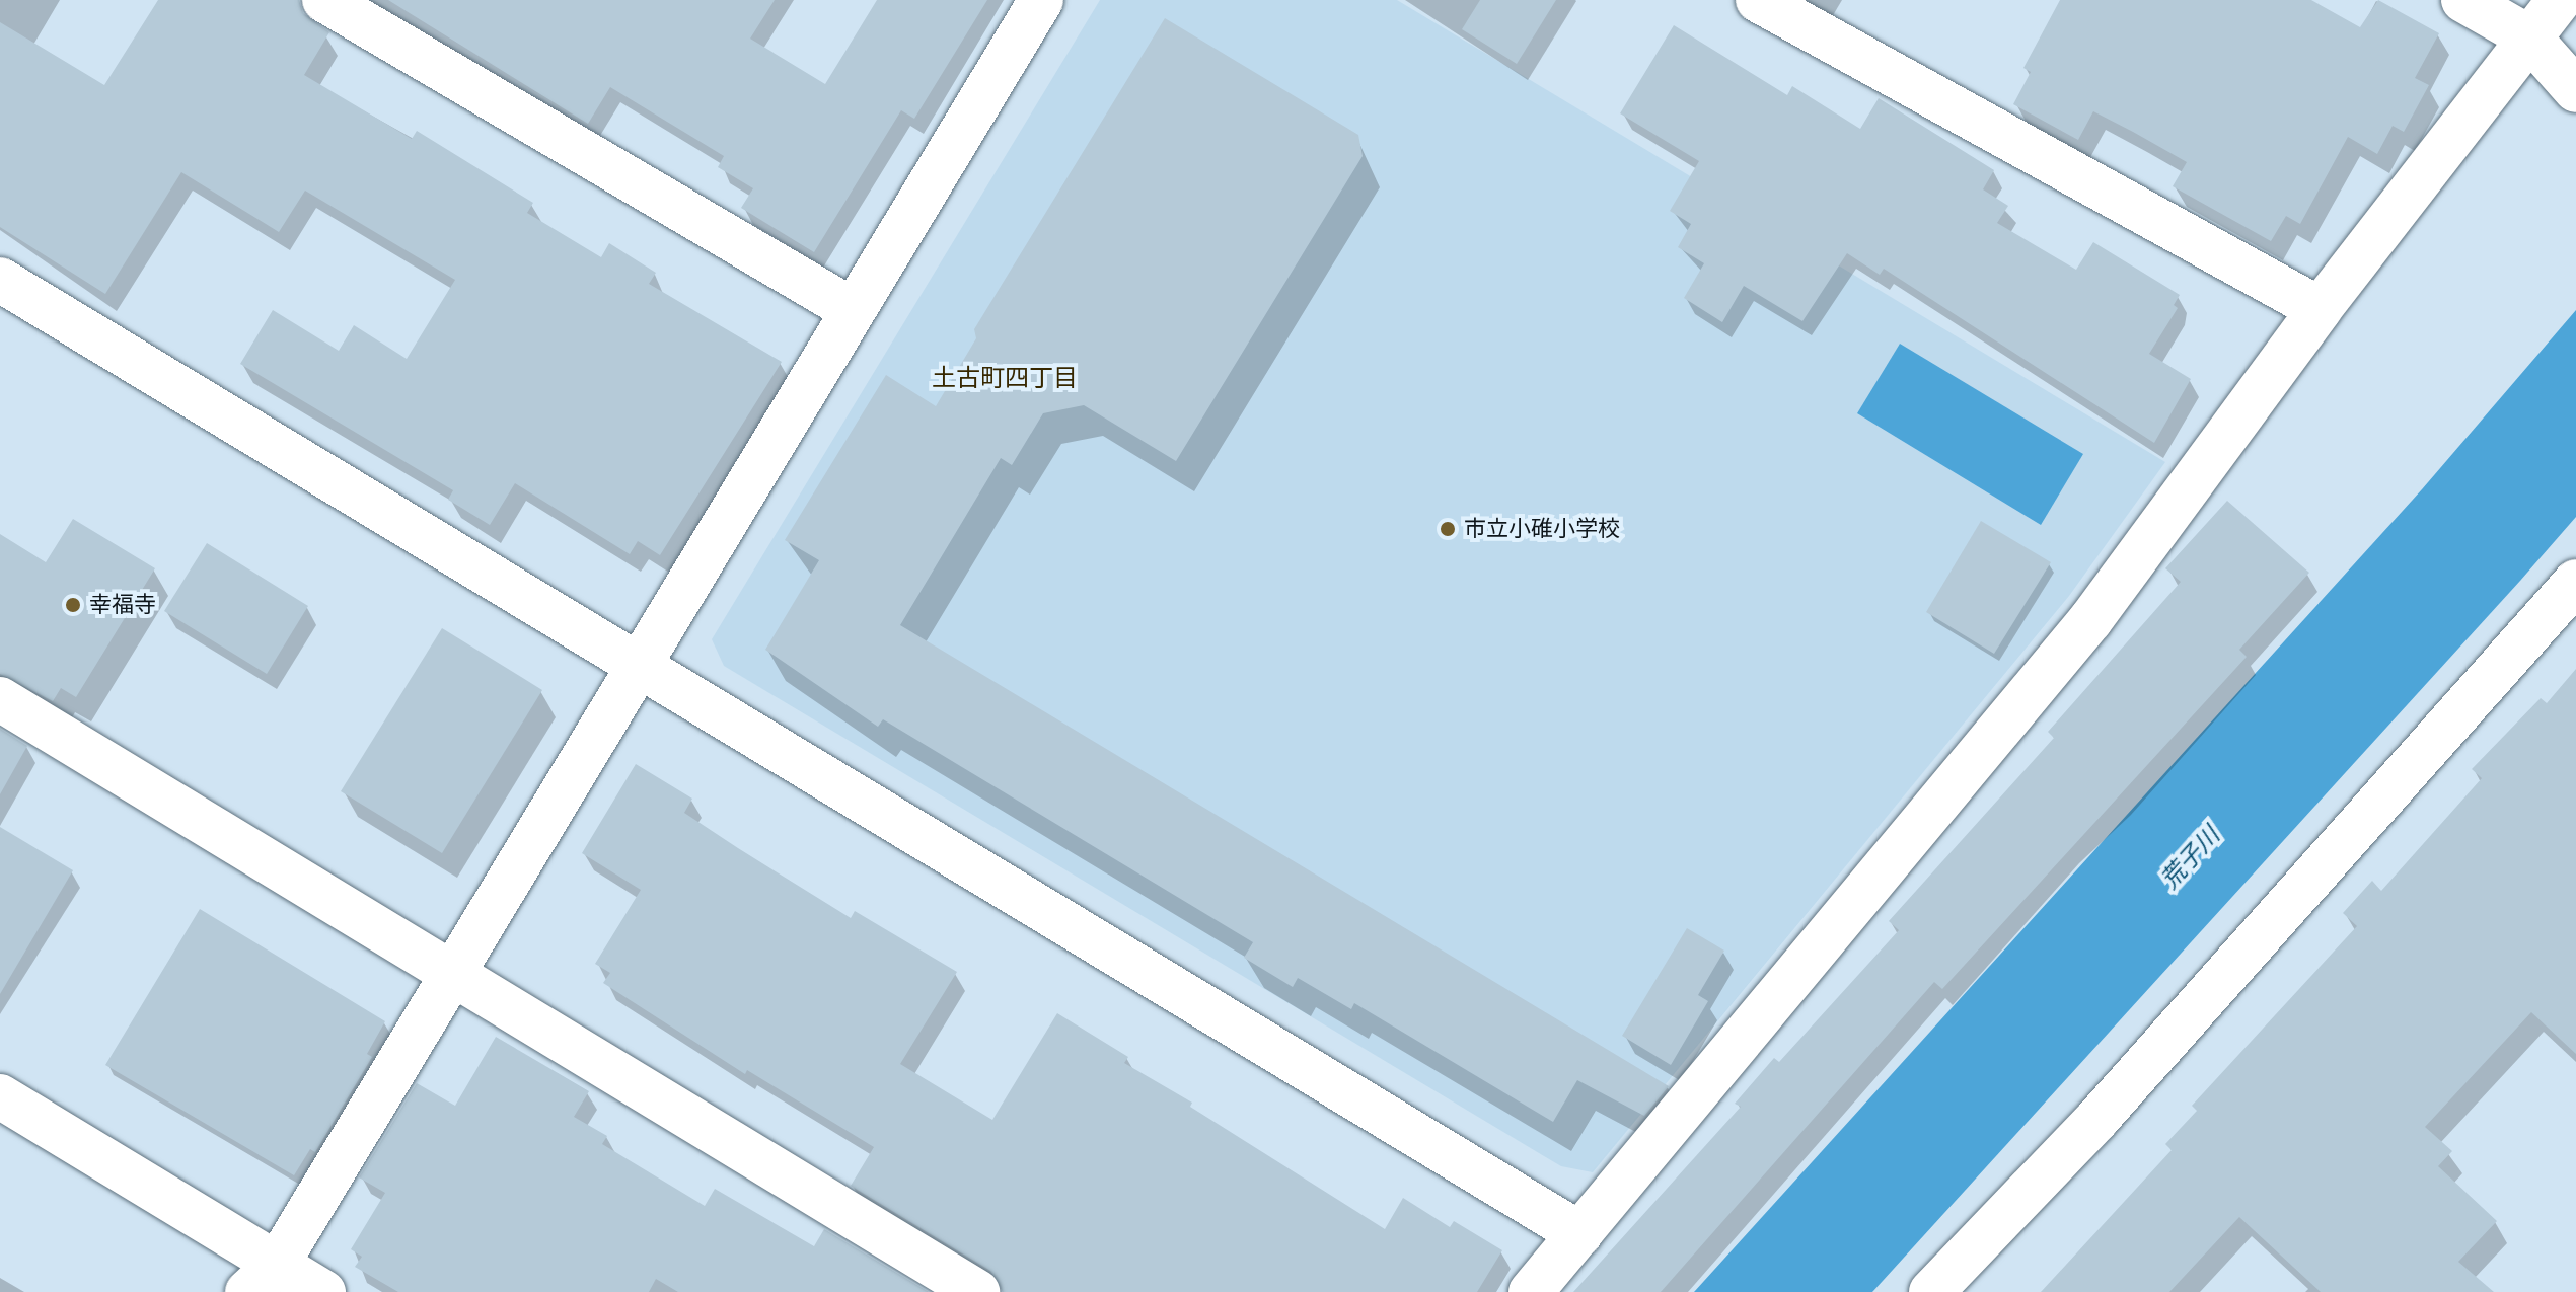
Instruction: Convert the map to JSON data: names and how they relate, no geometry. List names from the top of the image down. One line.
{"districts":["土古町四丁目"],"water":["荒子川"],"places":["市立小碓小学校","幸福寺"]}
